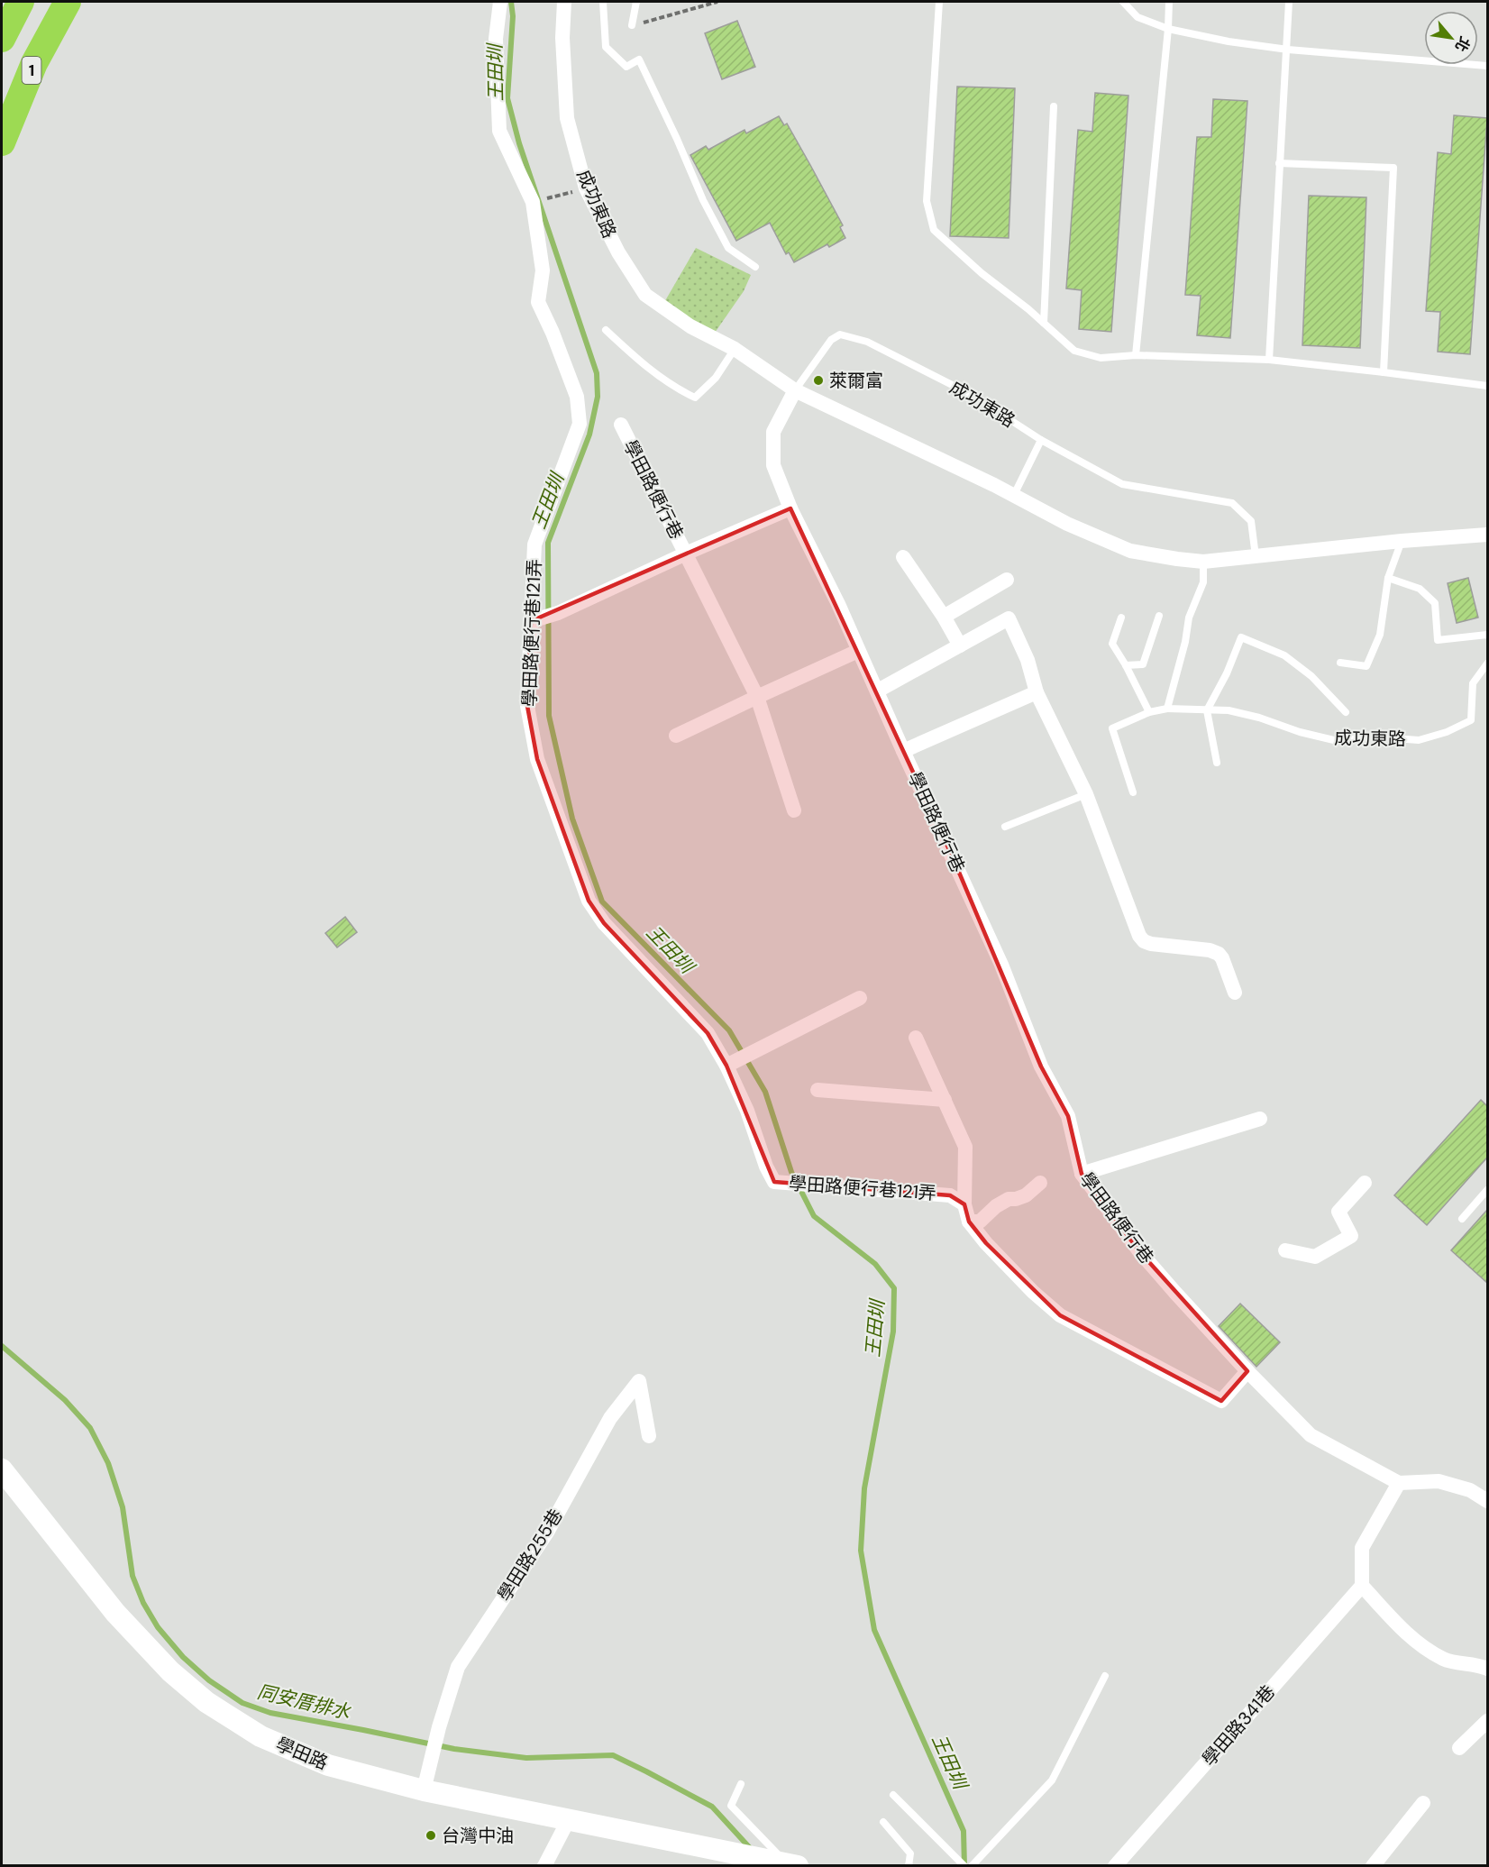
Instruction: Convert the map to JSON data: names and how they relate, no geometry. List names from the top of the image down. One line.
{"streets":{"highway":["1"],"main road":["學田路"],"street":["成功東路","學田路便行巷","學田路便行巷121弄","學田路255巷","學田路341巷"]},"crossings":[["成功東路","學田路便行巷"],["學田路便行巷","學田路便行巷121弄"],["學田路255巷","學田路"]],"water":["王田圳","同安厝排水"],"places":["萊爾富","台灣中油"],"north":"bottom right"}
